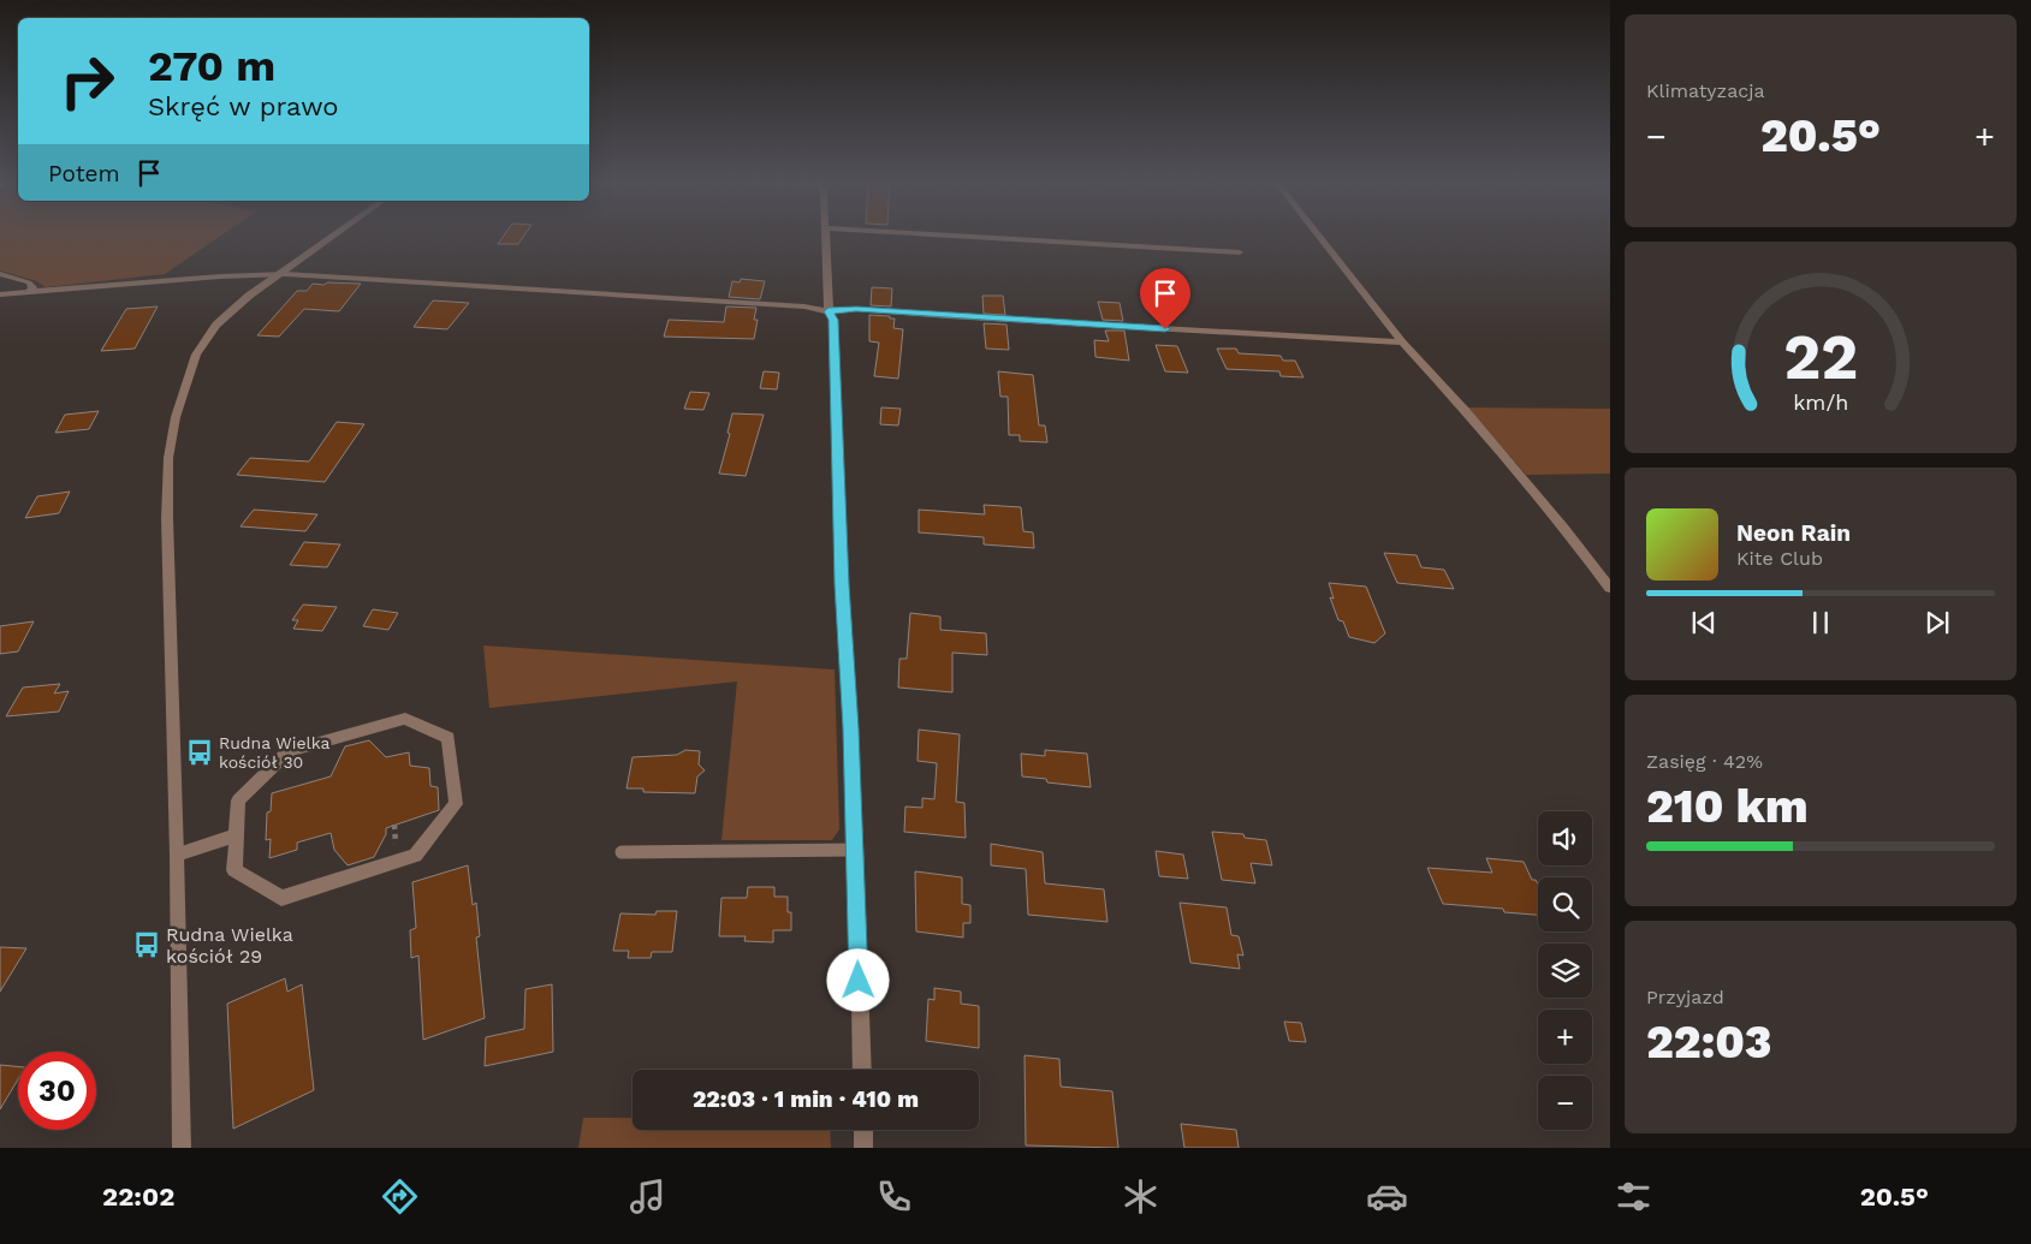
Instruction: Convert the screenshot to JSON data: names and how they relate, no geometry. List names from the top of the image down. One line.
{"places":{"bus stop":["Rudna Wielka kościół 30","Rudna Wielka kościół 29"]},"page":{"tile":["Klimatyzacja",["Zasięg · 42%","210 km"],["Przyjazd","22:03"]],"turn":["270 m","Skręć w prawo"],"heat":["−","20.5°","+"],"then":"Potem","song":["Neon Rain","Kite Club"],"map_buttons":["+","−"],"limit":"30","trip":"22:03 · 1 min · 410 m","tabs":["22:02","20.5°"],"gauge":["22","km/h"]}}
